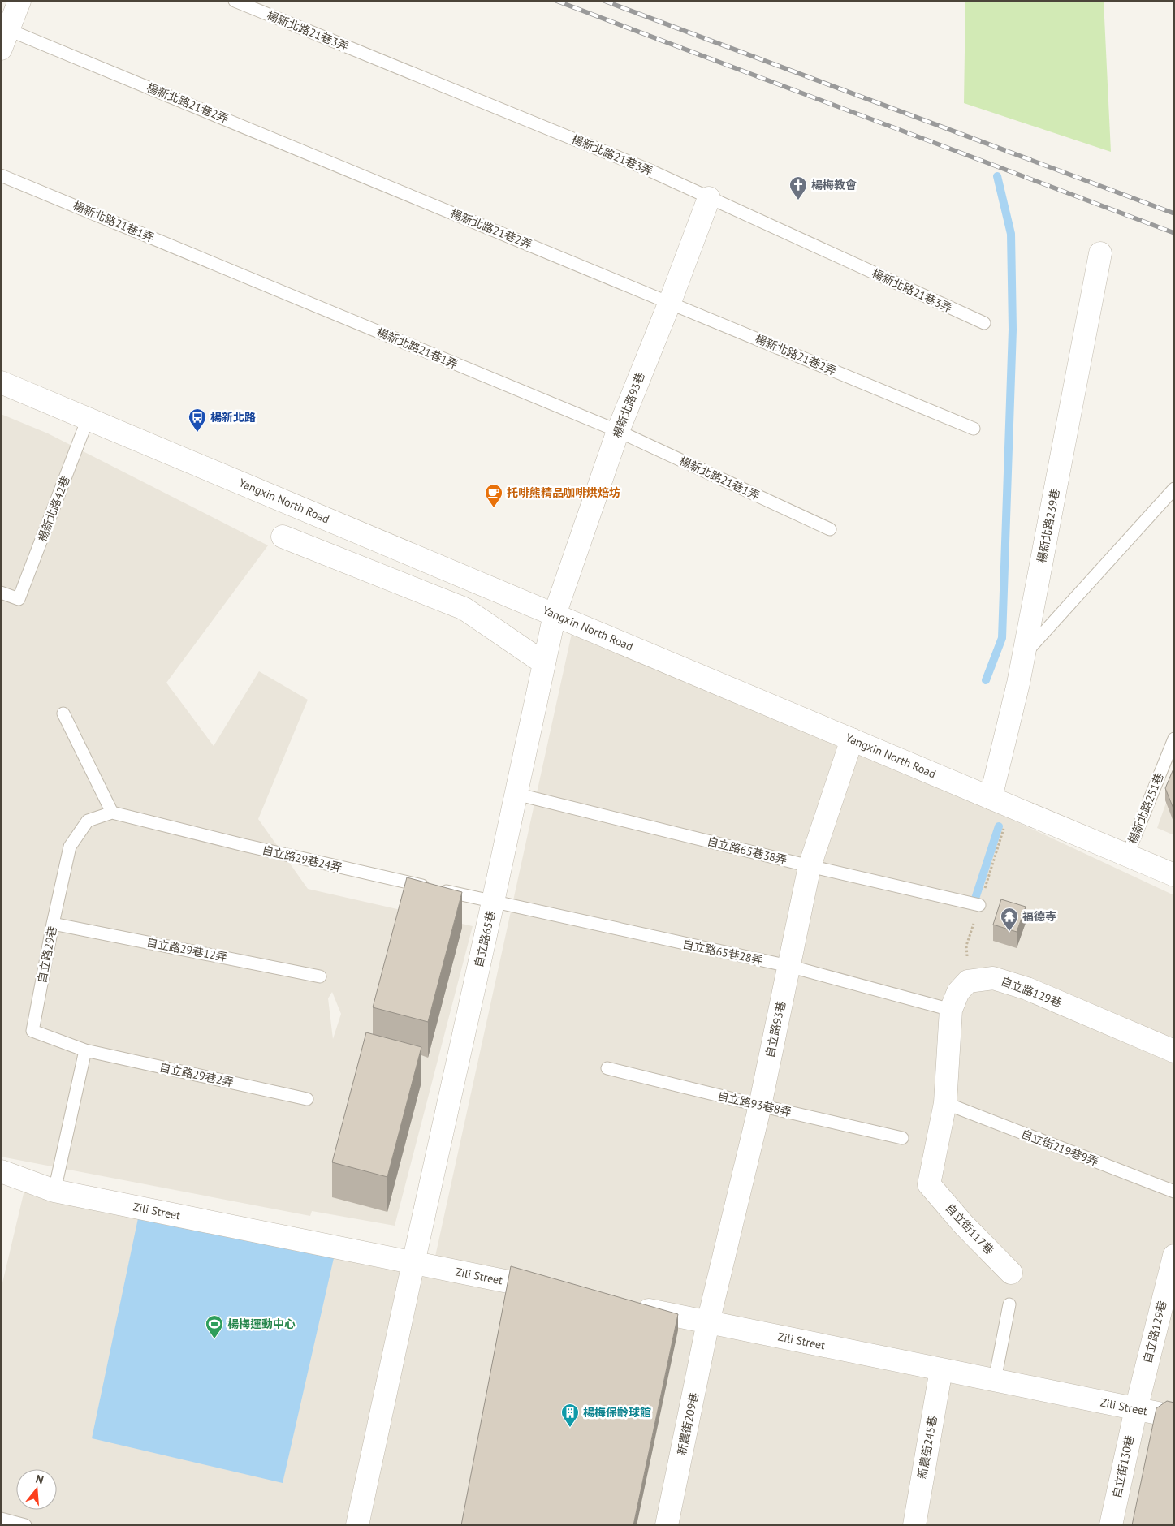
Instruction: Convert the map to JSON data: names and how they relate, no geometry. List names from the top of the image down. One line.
{"streets":{"street":["楊新北路93巷","Yangxin North Road","楊新北路239巷","自立路65巷","自立路129巷","自立路93巷","Zili Street","自立街117巷","新農街209巷","新農街245巷","自立街130巷"],"lane":["楊新北路21巷3弄","楊新北路21巷2弄","楊新北路21巷1弄","楊新北路42巷","楊新北路251巷","自立路65巷38弄","自立路29巷24弄","自立路29巷12弄","自立路65巷28弄","自立路29巷","自立路29巷2弄","自立路93巷8弄","自立街219巷9弄"]},"crossings":[["楊新北路21巷3弄","楊新北路93巷"],["楊新北路21巷2弄","楊新北路93巷"],["楊新北路21巷1弄","楊新北路93巷"],["楊新北路93巷","Yangxin North Road"],["楊新北路93巷","自立路65巷"],["Yangxin North Road","楊新北路42巷"],["Yangxin North Road","楊新北路239巷"],["Yangxin North Road","楊新北路251巷"],["Yangxin North Road","自立路65巷"],["Yangxin North Road","自立路93巷"],["自立路65巷38弄","自立路65巷"],["自立路65巷38弄","自立路93巷"],["自立路29巷24弄","自立路65巷"],["自立路29巷24弄","自立路65巷28弄"],["自立路29巷24弄","自立路29巷"],["自立路65巷","自立路65巷28弄"],["自立路65巷","Zili Street"],["自立路29巷12弄","自立路29巷"],["自立路65巷28弄","自立路129巷"],["自立路65巷28弄","自立路93巷"],["自立路29巷","自立路29巷2弄"],["自立路129巷","自立街219巷9弄"],["自立路129巷","Zili Street"],["自立路129巷","自立街117巷"],["自立路129巷","自立街130巷"],["自立路93巷","自立路93巷8弄"],["自立路93巷","Zili Street"],["自立路93巷","新農街209巷"],["Zili Street","新農街209巷"],["Zili Street","新農街245巷"],["Zili Street","自立街130巷"]],"places":{"church":["楊梅教會"],"bus stop":["楊新北路"],"cafe":["托啡熊精品咖啡烘焙坊"],"temple":["福德寺"],"sports":["楊梅運動中心"],"building":["楊梅保齡球館"]},"north":"top"}
